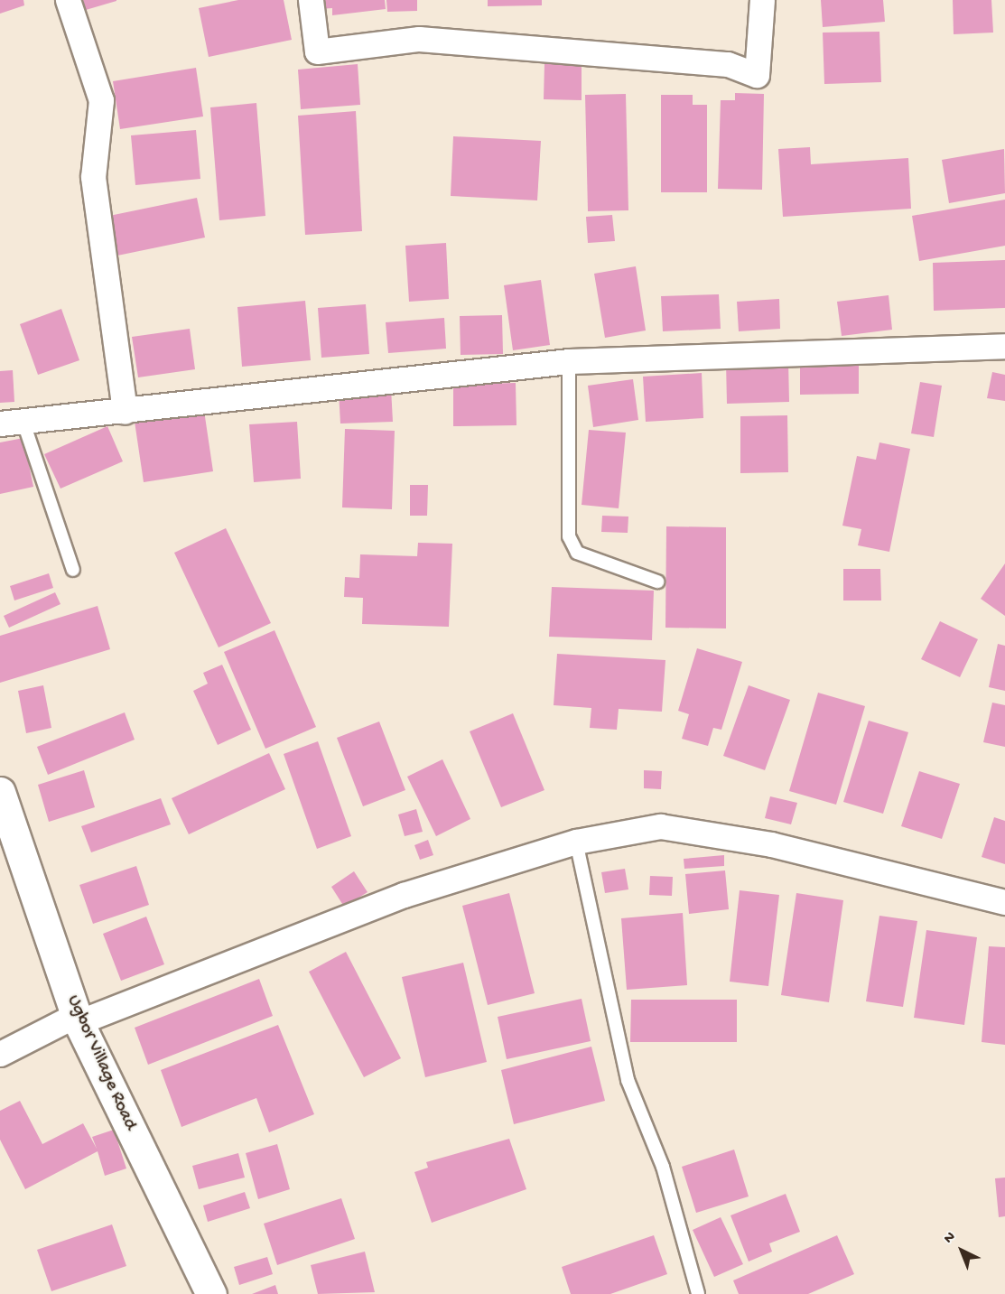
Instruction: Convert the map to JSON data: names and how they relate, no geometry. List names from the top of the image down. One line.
{"streets":{"street":["Ugbor Village Road"]},"north":"top left"}
